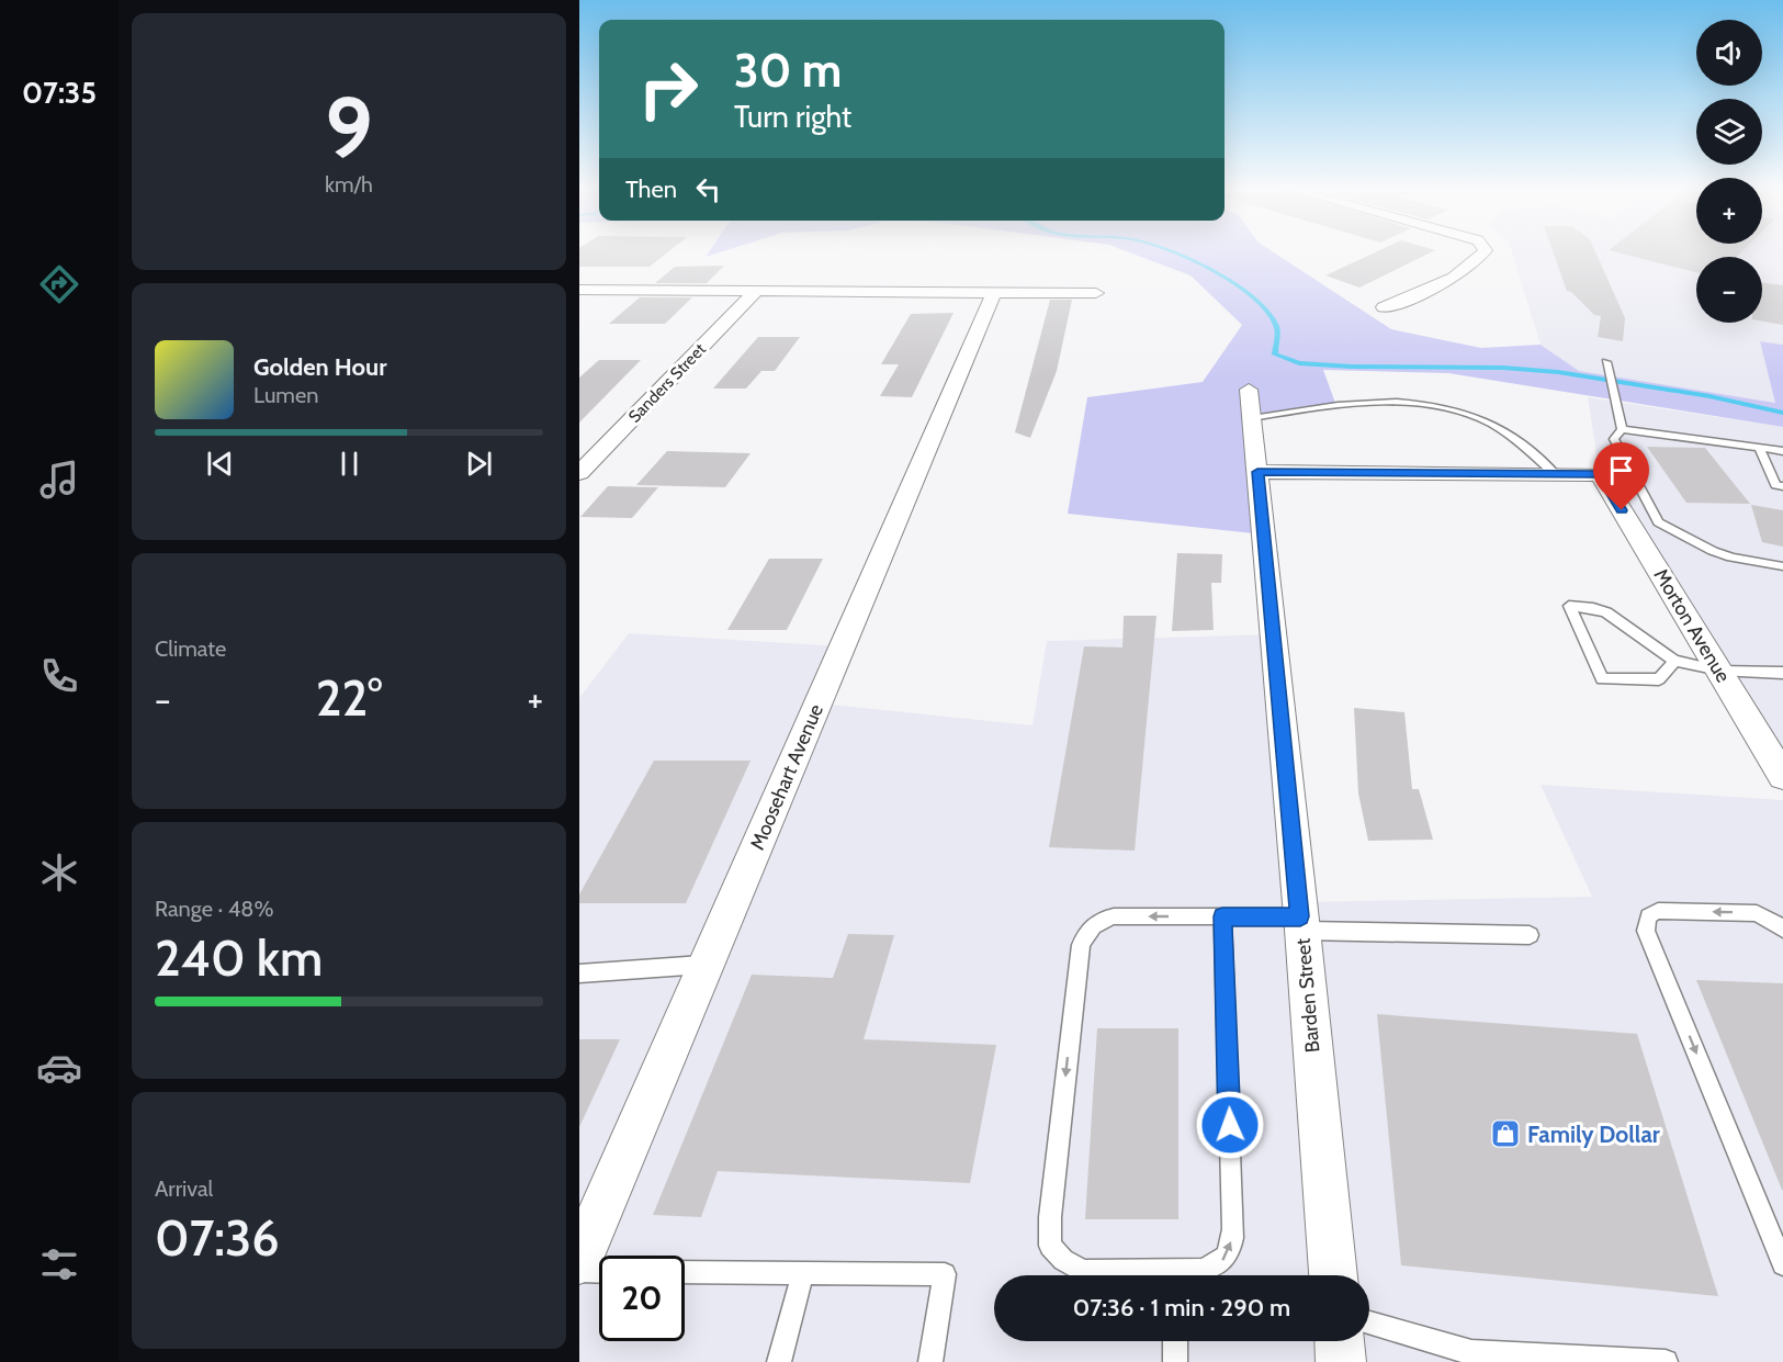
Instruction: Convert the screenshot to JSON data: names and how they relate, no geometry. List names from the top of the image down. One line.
{"streets":{"street":["Sanders Street","Morton Avenue","Moosehart Avenue","Barden Street"]},"places":{"shop":["Family Dollar"]},"page":{"tabs":"07:35","tile":[["9","km/h"],"Climate",["Range · 48%","240 km"],["Arrival","07:36"]],"map_buttons":["+","−"],"turn":["30 m","Turn right"],"then":"Then","song":["Golden Hour","Lumen"],"heat":["−","22°","+"],"limit":"20","trip":"07:36 · 1 min · 290 m"}}
